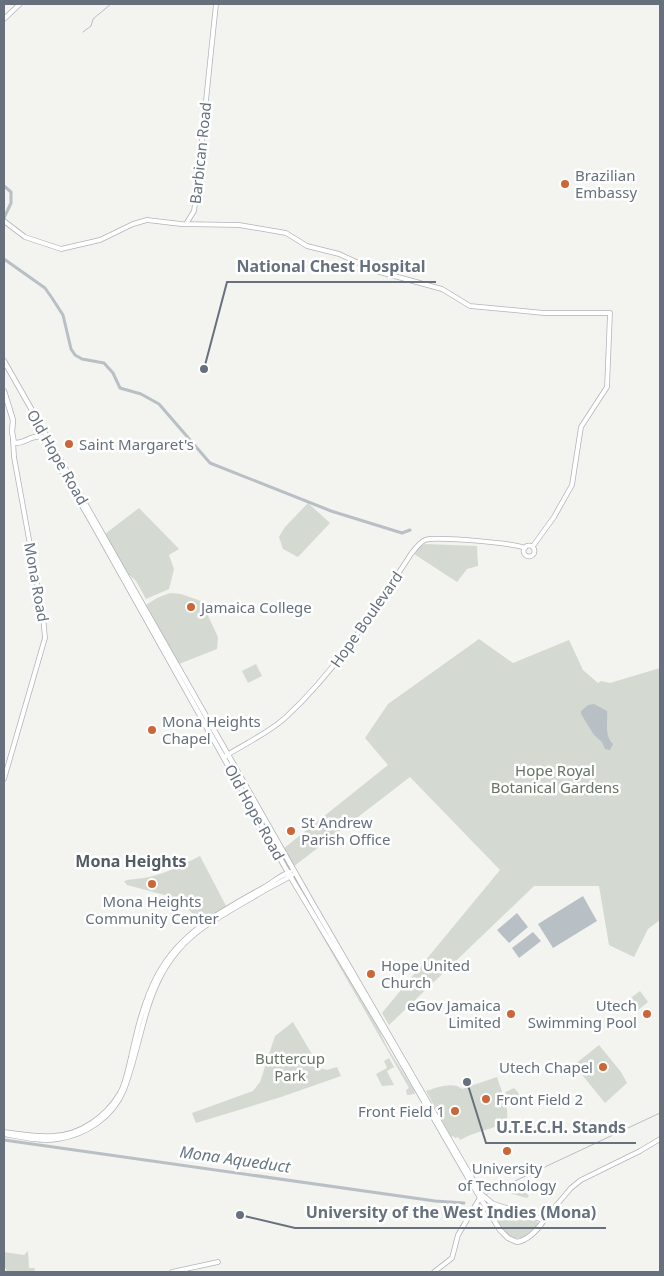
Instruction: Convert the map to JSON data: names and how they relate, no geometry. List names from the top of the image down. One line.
{"streets":{"main road":["Old Hope Road"],"street":["Barbican Road","Mona Road","Hope Boulevard"]},"crossings":[["Old Hope Road","Mona Road"],["Old Hope Road","Hope Boulevard"]],"districts":["Mona Heights"],"water":["Mona Aqueduct"],"parks":["Hope Royal Botanical Gardens","Buttercup Park"],"places":["Brazilian Embassy","National Chest Hospital","Saint Margaret's","Jamaica College","Mona Heights Chapel","St Andrew Parish Office","Mona Heights Community Center","Hope United Church","eGov Jamaica Limited","Utech Swimming Pool","Utech Chapel","U.T.E.C.H. Stands","Front Field 2","Front Field 1","University of Technology","University of the West Indies (Mona)"]}
